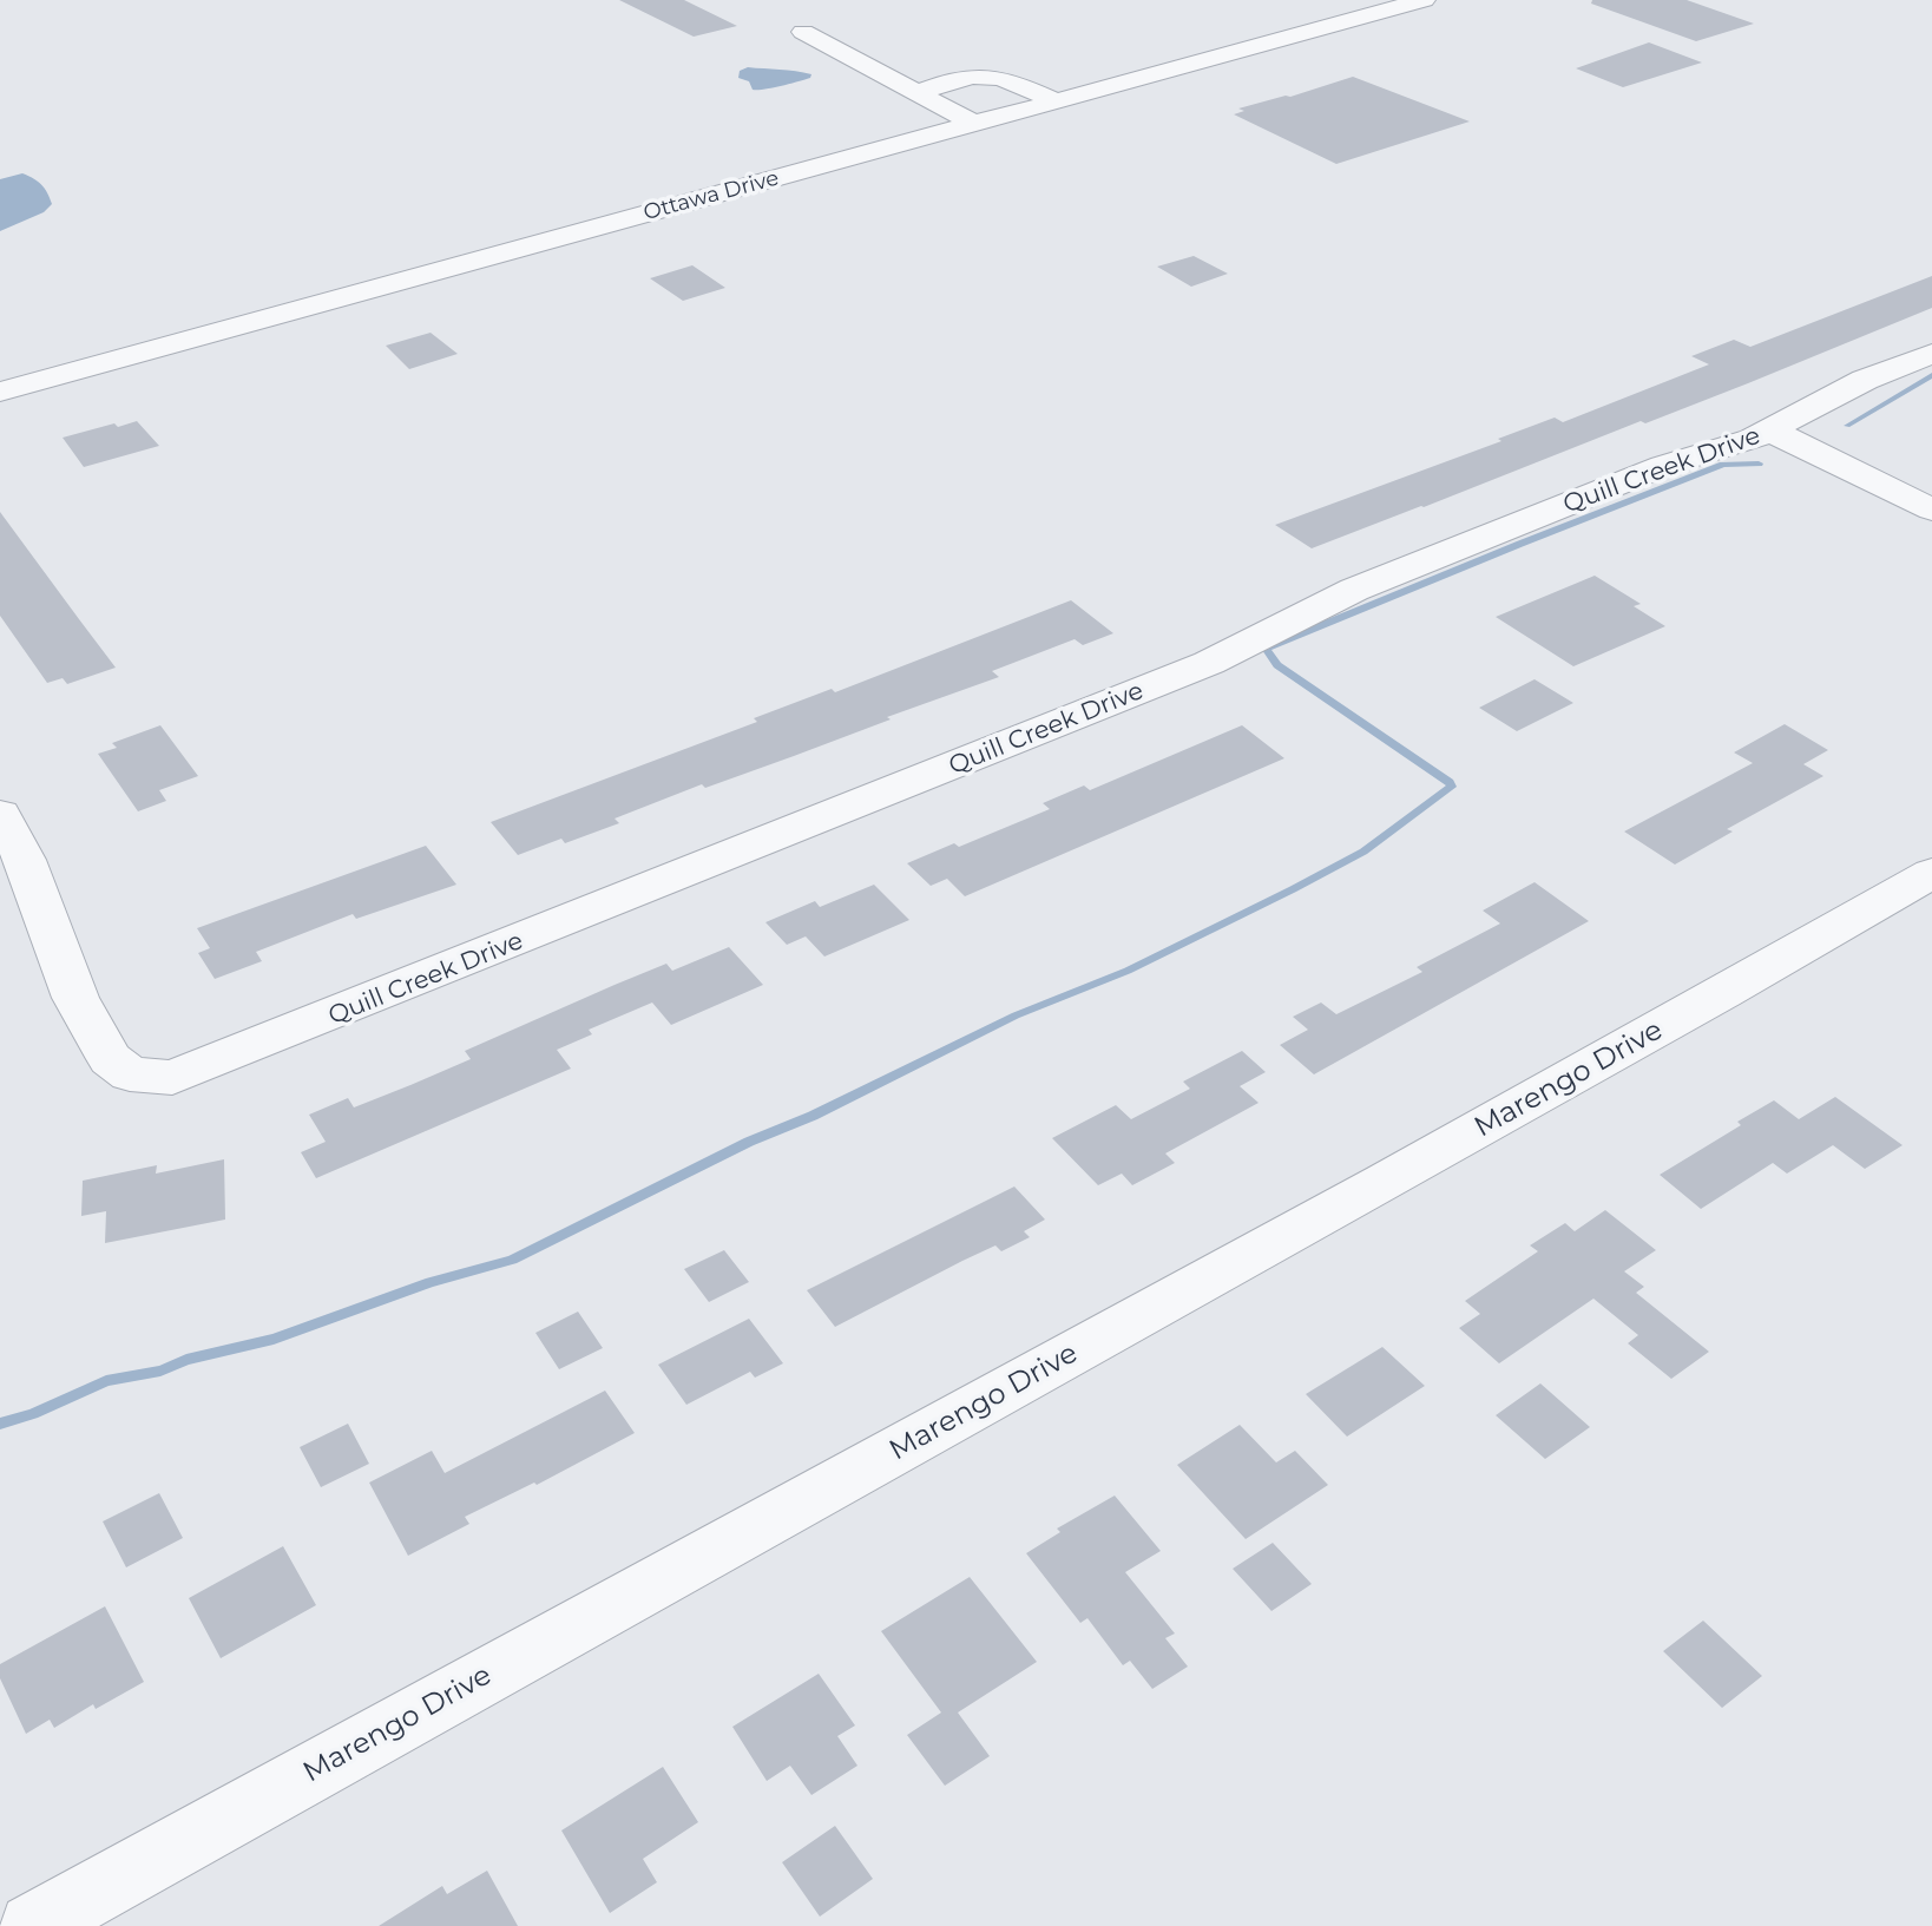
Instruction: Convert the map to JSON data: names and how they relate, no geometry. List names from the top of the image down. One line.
{"streets":{"street":["Ottawa Drive","Quill Creek Drive","Marengo Drive"]}}
